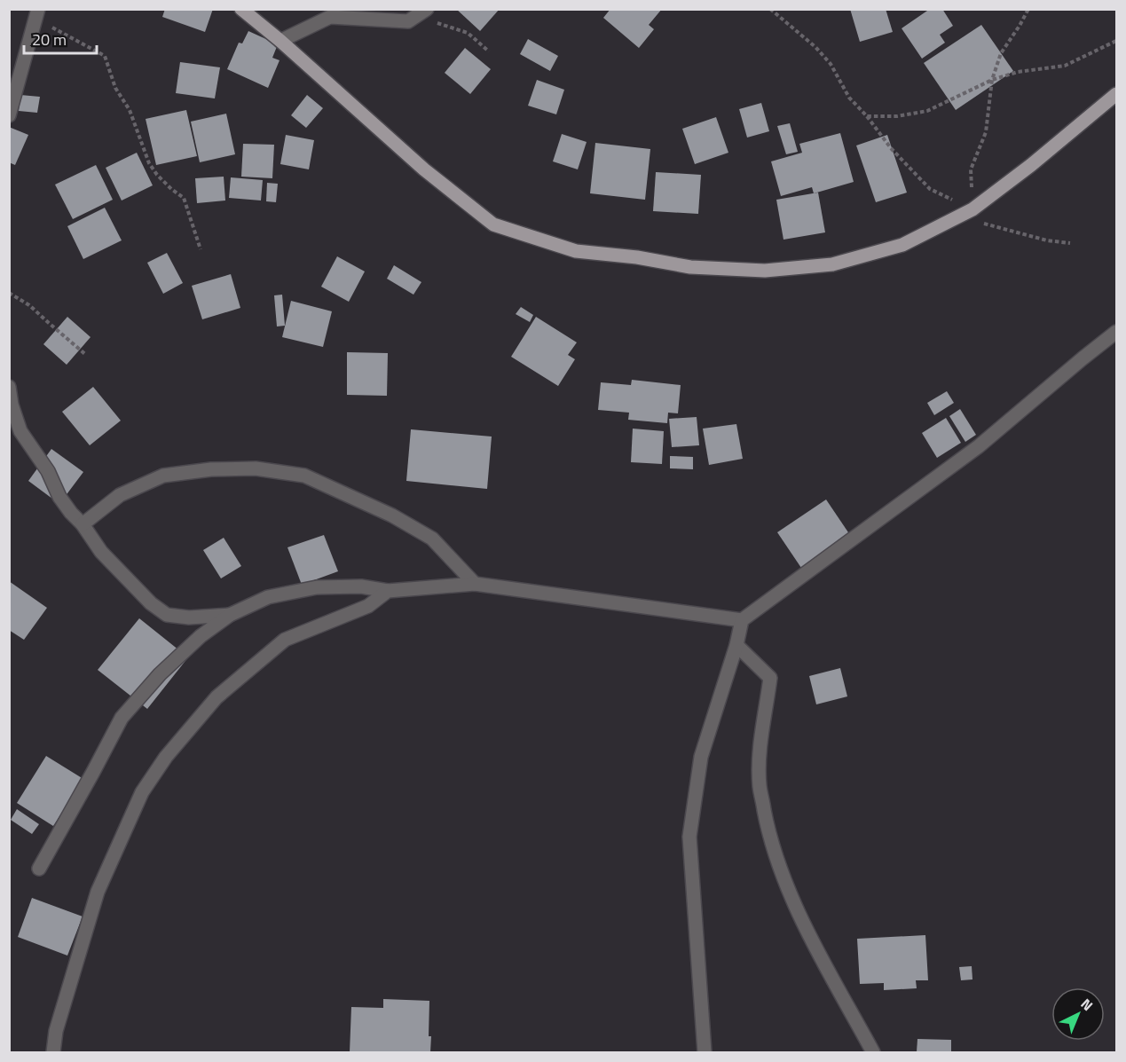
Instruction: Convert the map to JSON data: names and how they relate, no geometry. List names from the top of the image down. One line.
{"scale_bar":"20 m","north":"top right"}
